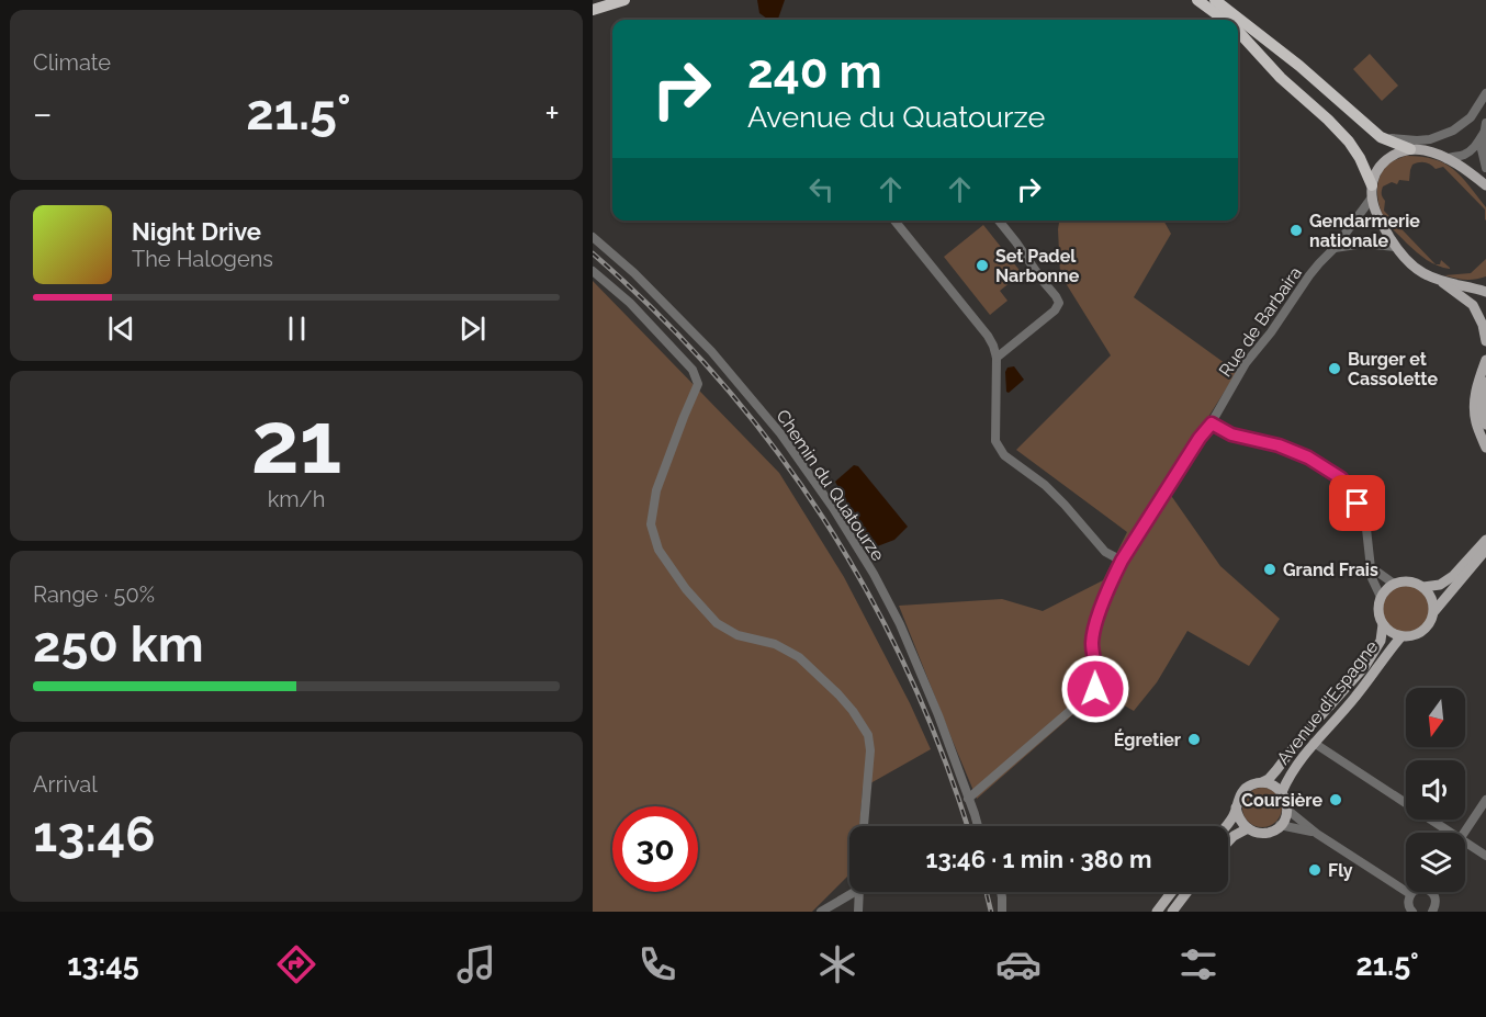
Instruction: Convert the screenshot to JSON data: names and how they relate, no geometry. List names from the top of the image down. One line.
{"streets":{"main road":["Avenue d'Espagne"],"street":["Rue de Barbaira","Chemin du Quatourze"]},"crossings":[["Rue de Barbaira","Chemin du Quatourze"]],"places":["Gendarmerie nationale","Set Padel Narbonne","Burger et Cassolette","Grand Frais","Égretier","Coursière","Fly"],"north":"bottom","page":{"tile":["Climate",["21","km/h"],["Range · 50%","250 km"],["Arrival","13:46"]],"turn":["240 m","Avenue du Quatourze"],"heat":["−","21.5°","+"],"song":["Night Drive","The Halogens"],"limit":"30","trip":"13:46 · 1 min · 380 m","tabs":["13:45","21.5°"]}}
